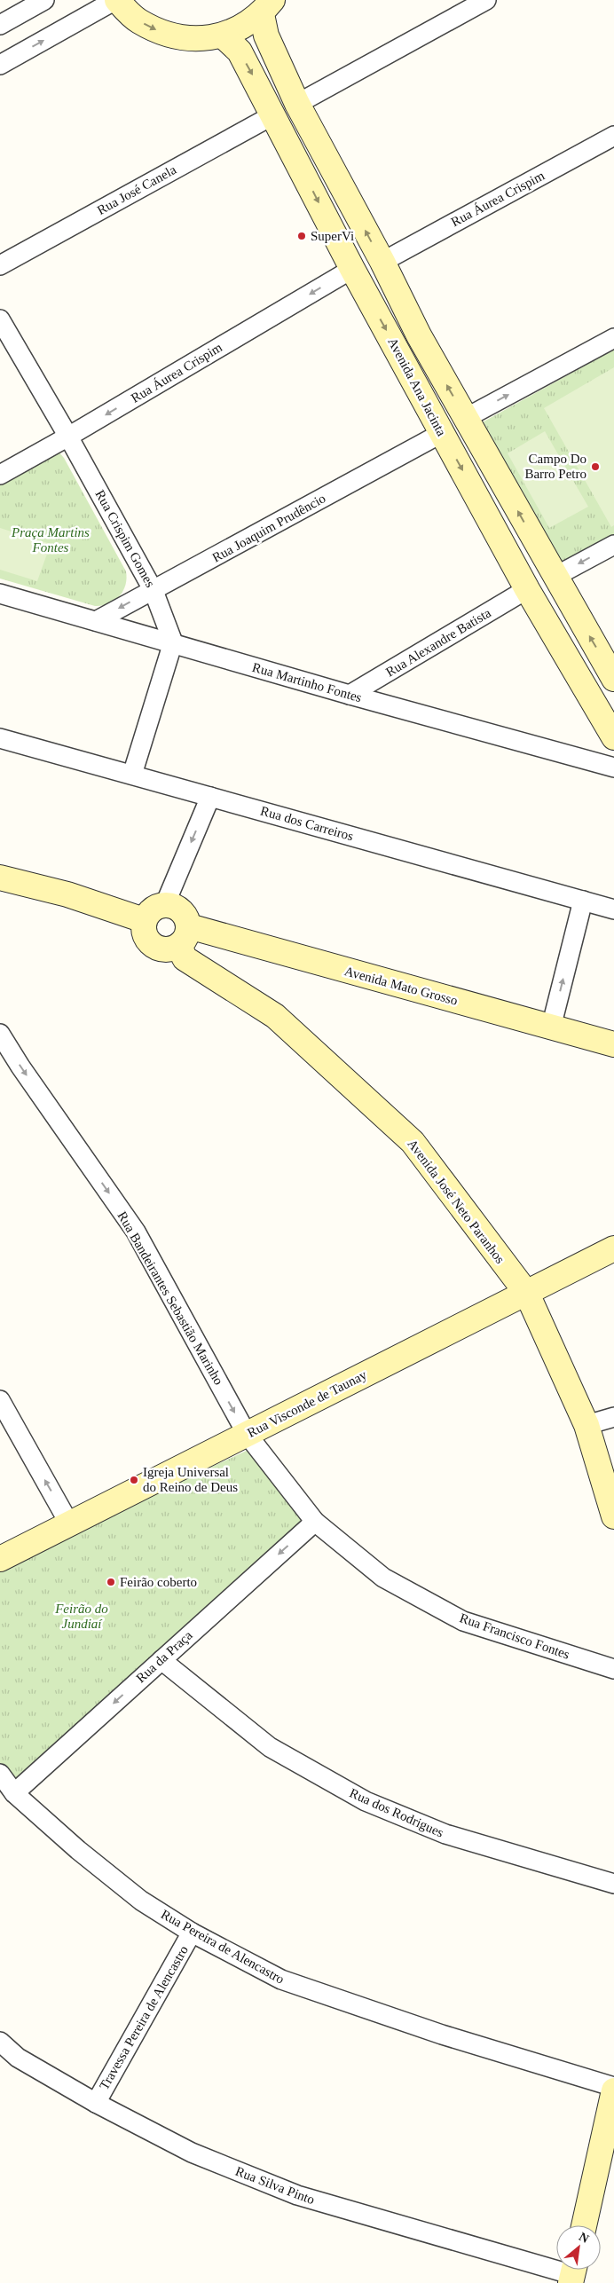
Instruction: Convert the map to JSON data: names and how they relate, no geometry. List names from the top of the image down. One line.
{"streets":{"main road":["Avenida Ana Jacinta","Avenida Mato Grosso","Avenida José Neto Paranhos","Rua Visconde de Taunay"],"street":["Rua José Canela","Rua Áurea Crispim","Rua Joaquim Prudêncio","Rua Crispim Gomes","Rua Alexandre Batista","Rua Martinho Fontes","Rua dos Carreiros","Rua Bandeirantes Sebastião Marinho","Rua Francisco Fontes","Rua da Praça","Rua dos Rodrigues","Rua Pereira de Alencastro","Travessa Pereira de Alencastro","Rua Silva Pinto"]},"crossings":[["Rua José Canela","Avenida Ana Jacinta"],["Rua Áurea Crispim","Avenida Ana Jacinta"],["Rua Áurea Crispim","Rua Crispim Gomes"],["Avenida Ana Jacinta","Rua Joaquim Prudêncio"],["Avenida Ana Jacinta","Rua Alexandre Batista"],["Rua Joaquim Prudêncio","Rua Crispim Gomes"],["Rua Joaquim Prudêncio","Rua Martinho Fontes"],["Rua Crispim Gomes","Rua Martinho Fontes"],["Rua Alexandre Batista","Rua Martinho Fontes"],["Avenida Mato Grosso","Avenida José Neto Paranhos"],["Avenida José Neto Paranhos","Rua Visconde de Taunay"],["Rua Bandeirantes Sebastião Marinho","Rua Visconde de Taunay"],["Rua Bandeirantes Sebastião Marinho","Rua Francisco Fontes"],["Rua Visconde de Taunay","Rua Francisco Fontes"],["Rua Francisco Fontes","Rua da Praça"],["Rua da Praça","Rua dos Rodrigues"],["Rua da Praça","Rua Pereira de Alencastro"],["Rua Pereira de Alencastro","Travessa Pereira de Alencastro"],["Travessa Pereira de Alencastro","Rua Silva Pinto"]],"one_way":["Rua Áurea Crispim","Rua Bandeirantes Sebastião Marinho","Rua da Praça"],"parks":["Praça Martins Fontes","Feirão do Jundiaí"],"places":["SuperVi","Campo Do Barro Petro","Igreja Universal do Reino de Deus","Feirão coberto"],"north":"top right"}
